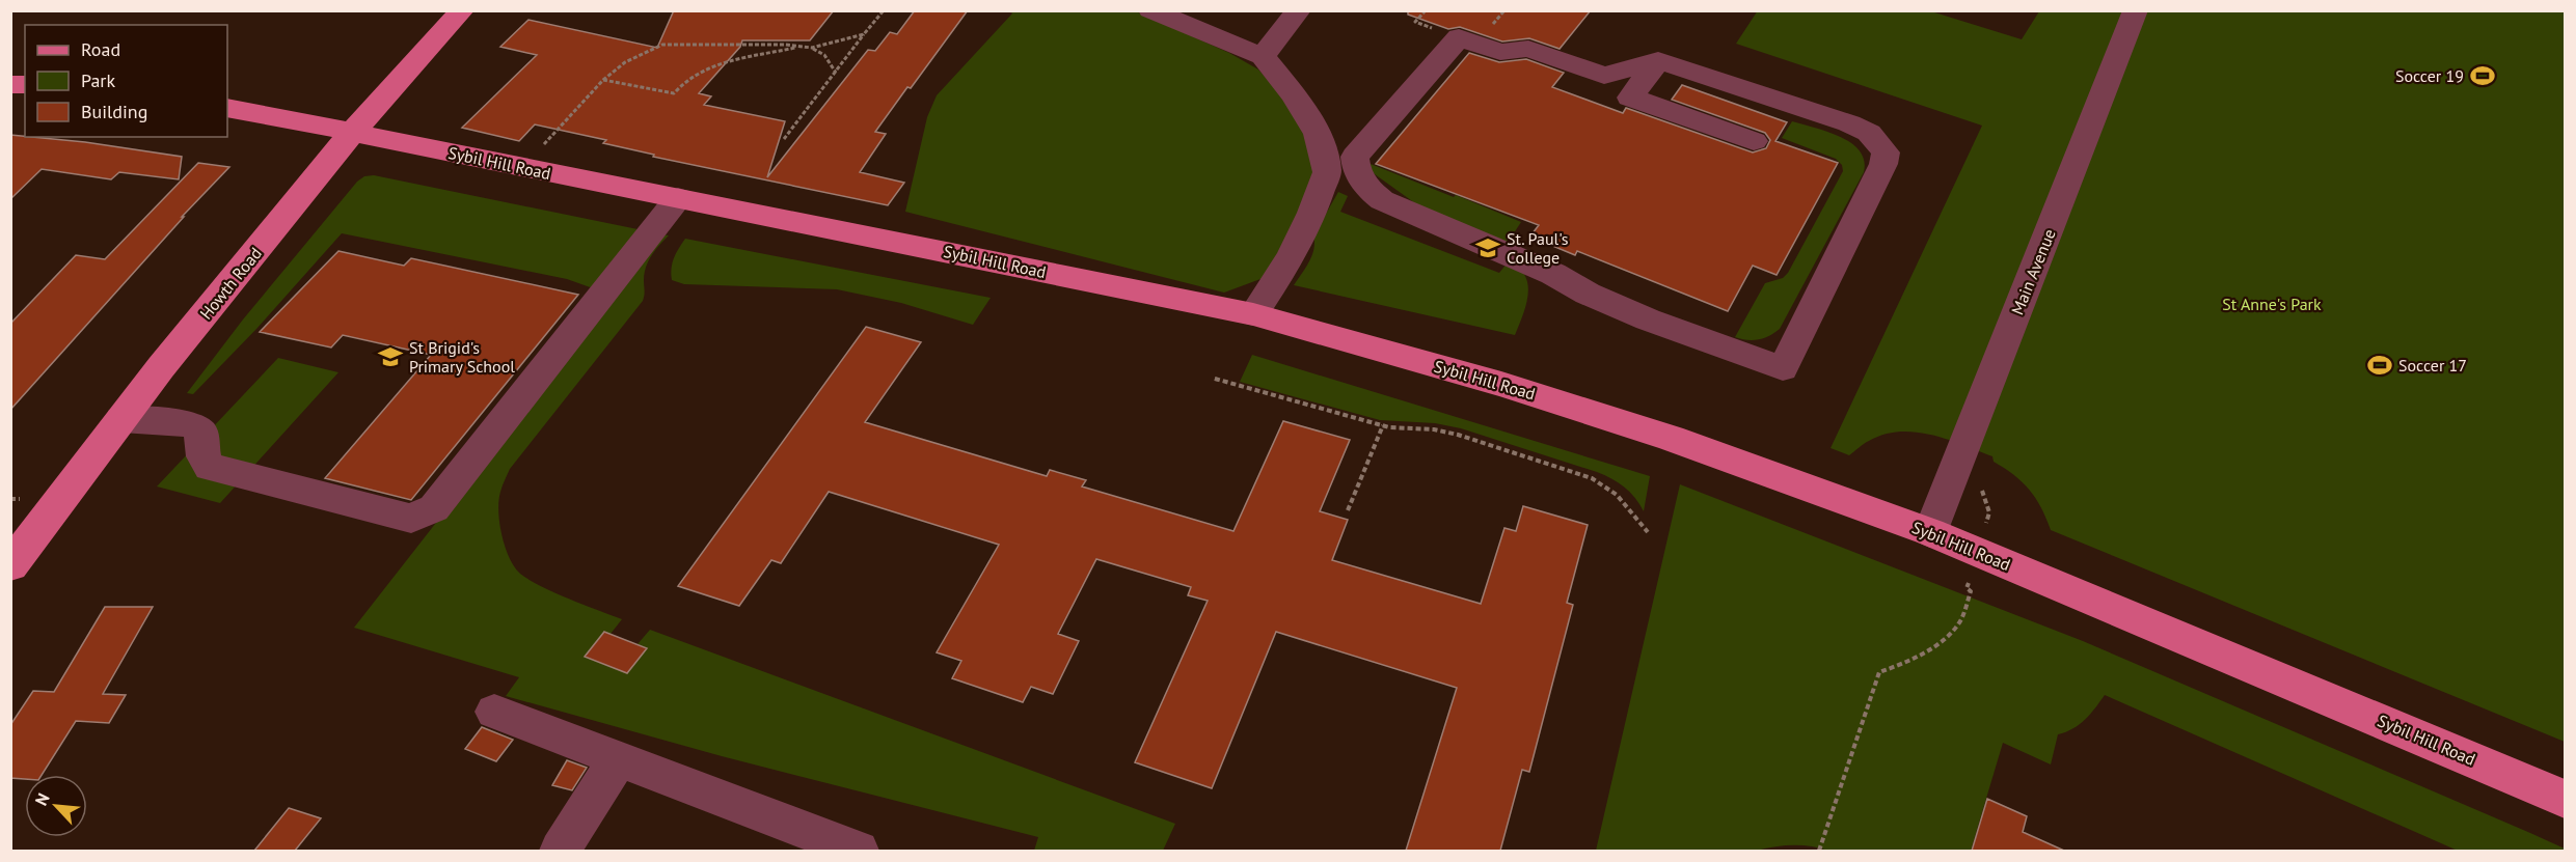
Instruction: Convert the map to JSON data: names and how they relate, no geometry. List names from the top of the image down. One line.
{"streets":{"main road":["Sybil Hill Road","Howth Road"],"lane":["Main Avenue"]},"crossings":[["Sybil Hill Road","Main Avenue"],["Sybil Hill Road","Howth Road"]],"parks":["St Anne's Park"],"places":{"sports":["Soccer 19","Soccer 17"],"school or university":["St. Paul's College","St Brigid's Primary School"]},"legend":["Road","Park","Building"],"north":"top left"}
